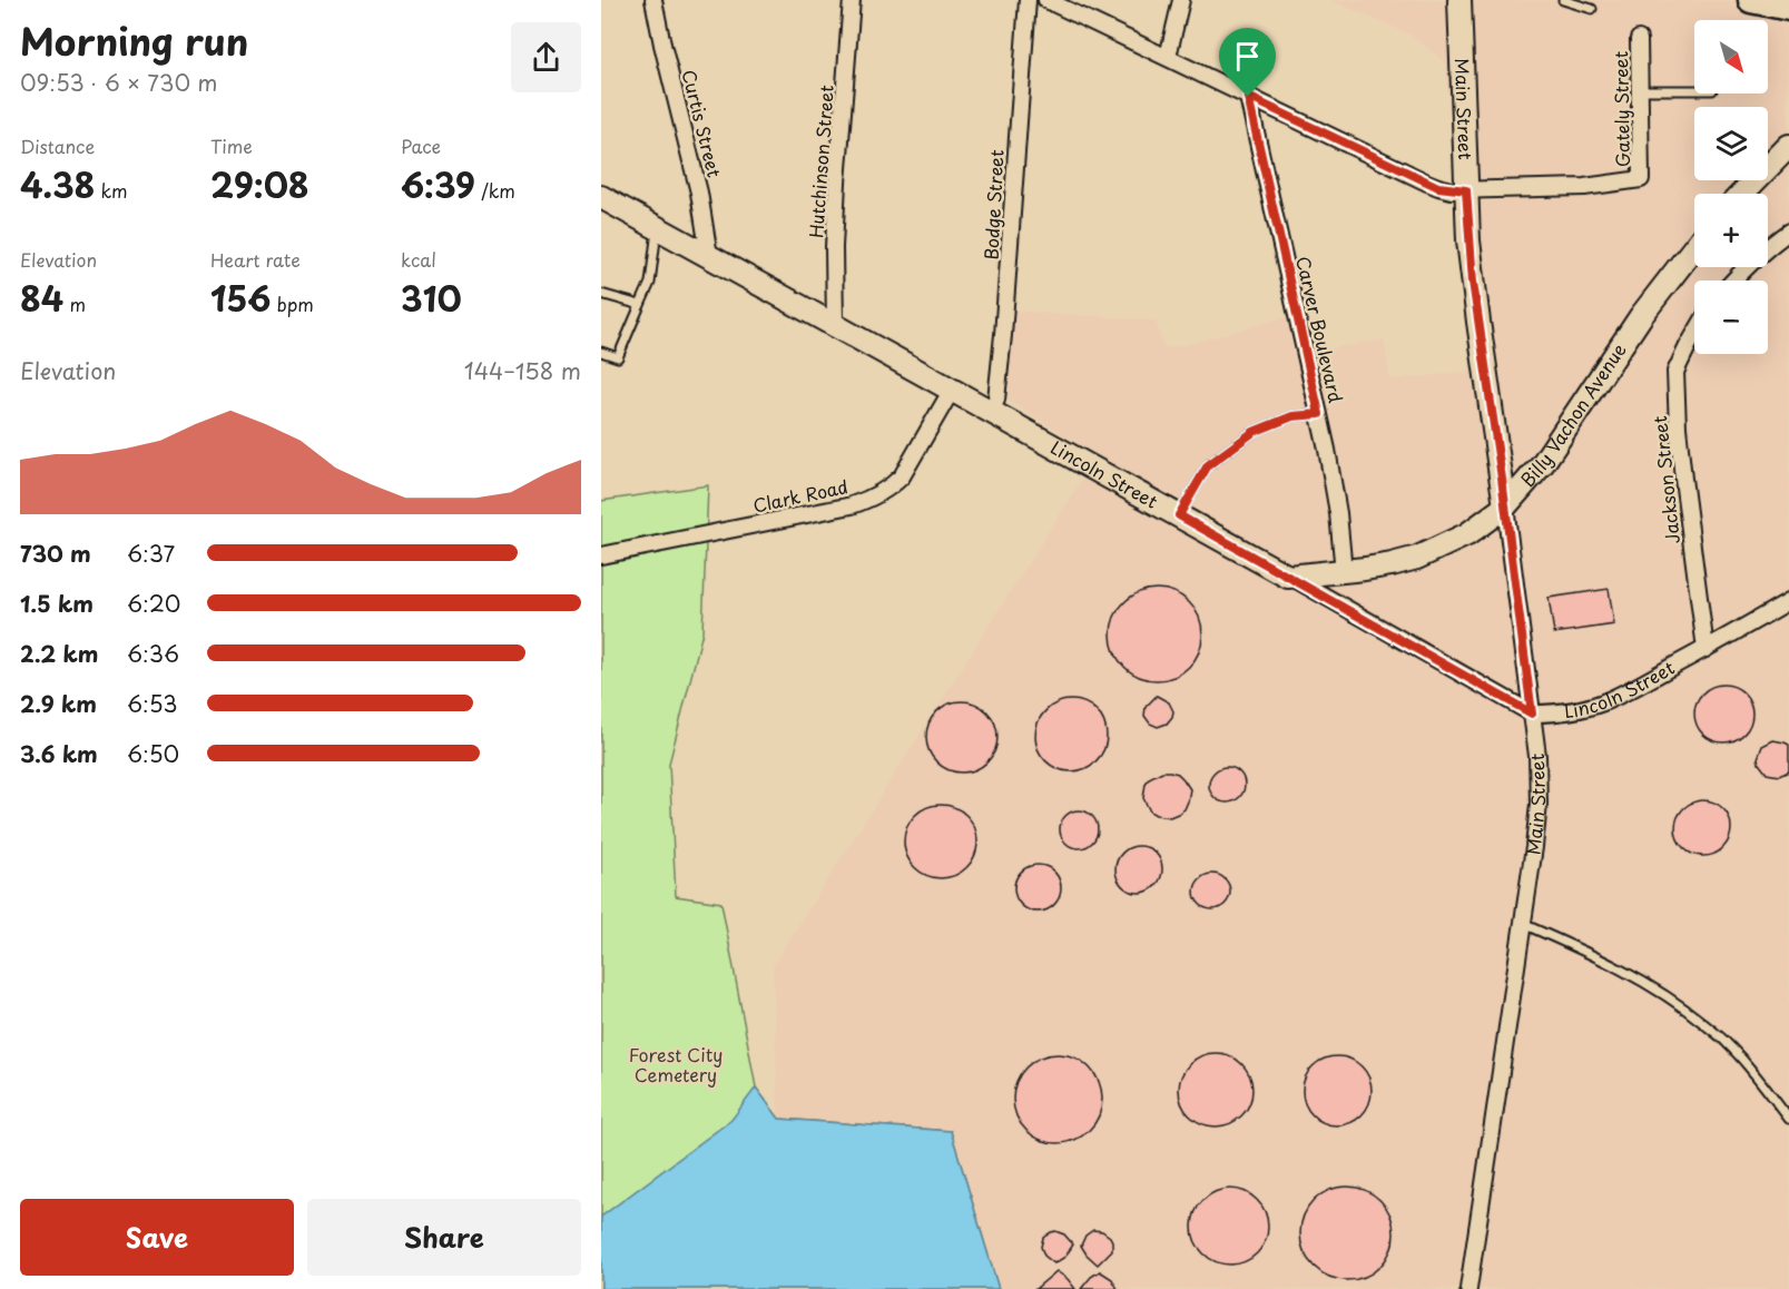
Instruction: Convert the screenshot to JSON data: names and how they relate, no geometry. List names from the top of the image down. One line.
{"streets":{"main road":["Main Street","Billy Vachon Avenue","Lincoln Street"],"street":["Gately Street","Curtis Street","Hutchinson Street","Bodge Street","Carver Boulevard","Jackson Street","Clark Road"]},"crossings":[["Main Street","Gately Street"],["Main Street","Billy Vachon Avenue"],["Main Street","Lincoln Street"],["Curtis Street","Lincoln Street"],["Hutchinson Street","Lincoln Street"],["Bodge Street","Lincoln Street"],["Carver Boulevard","Billy Vachon Avenue"],["Billy Vachon Avenue","Lincoln Street"],["Lincoln Street","Jackson Street"],["Lincoln Street","Clark Road"]],"parks":["Forest City Cemetery"],"north":"bottom right","page":{"heading":["Morning run","09:53 · 6 × 730 m"],"map_buttons":["+","−"],"stats":[["Distance","4.38 km"],["Time","29:08"],["Pace","6:39 /km"],["Elevation","84 m"],["Heart rate","156 bpm"],["kcal","310"]],"chart":["Elevation","144–158 m"],"list":[{"name":"730 m","note":"6:37"},{"name":"1.5 km","note":"6:20"},{"name":"2.2 km","note":"6:36"},{"name":"2.9 km","note":"6:53"},{"name":"3.6 km","note":"6:50"}],"buttons":["Save","Share"]}}
